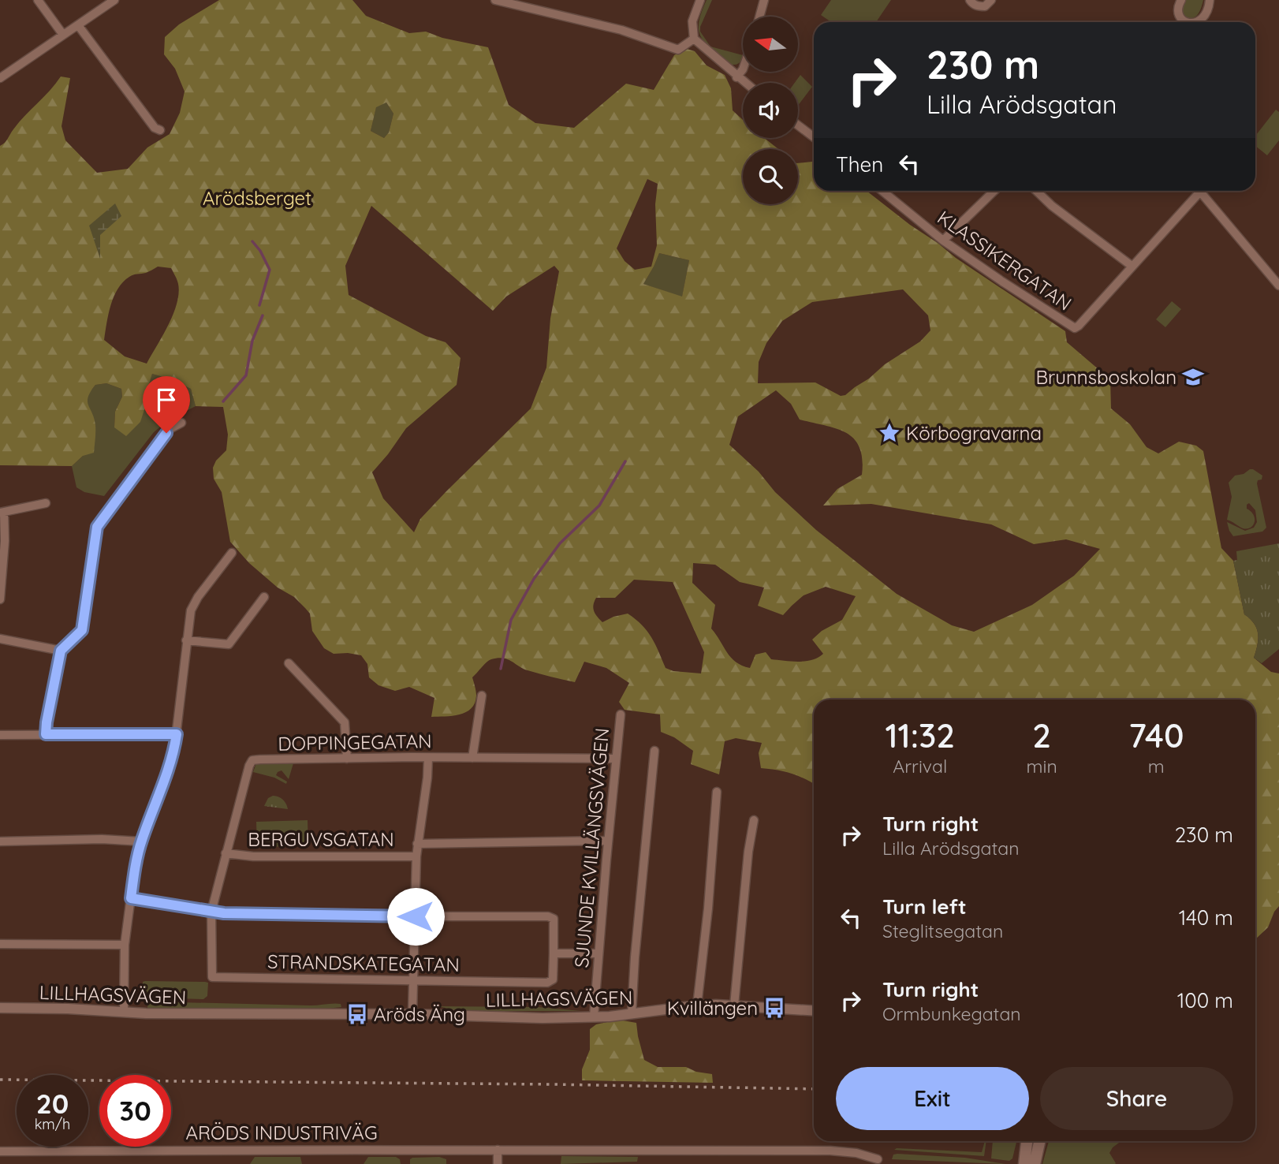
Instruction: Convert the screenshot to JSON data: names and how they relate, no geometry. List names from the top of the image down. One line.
{"streets":{"street":["KLASSIKERGATAN","DOPPINGEGATAN","BERGUVSGATAN","SJUNDE KVILLÄNGSVÄGEN","STRANDSKATEGATAN","LILLHAGSVÄGEN","ARÖDS INDUSTRIVÄG"]},"crossings":[["DOPPINGEGATAN","BERGUVSGATAN"],["DOPPINGEGATAN","SJUNDE KVILLÄNGSVÄGEN"],["DOPPINGEGATAN","STRANDSKATEGATAN"],["BERGUVSGATAN","SJUNDE KVILLÄNGSVÄGEN"],["SJUNDE KVILLÄNGSVÄGEN","LILLHAGSVÄGEN"]],"parks":["Arödsberget"],"places":{"school or university":["Brunnsboskolan"],"place":["Körbogravarna"],"bus stop":["Kvillängen","Aröds Äng"]},"north":"left","page":{"turn":["230 m","Lilla Arödsgatan"],"then":"Then","eta":["11:32","Arrival","2","min","740","m"],"list":[{"name":"Turn right","note":"Lilla Arödsgatan","value":"230 m"},{"name":"Turn left","note":"Steglitsegatan","value":"140 m"},{"name":"Turn right","note":"Ormbunkegatan","value":"100 m"}],"buttons":["Exit","Share"],"speed":"20 km/h","limit":"30"}}
